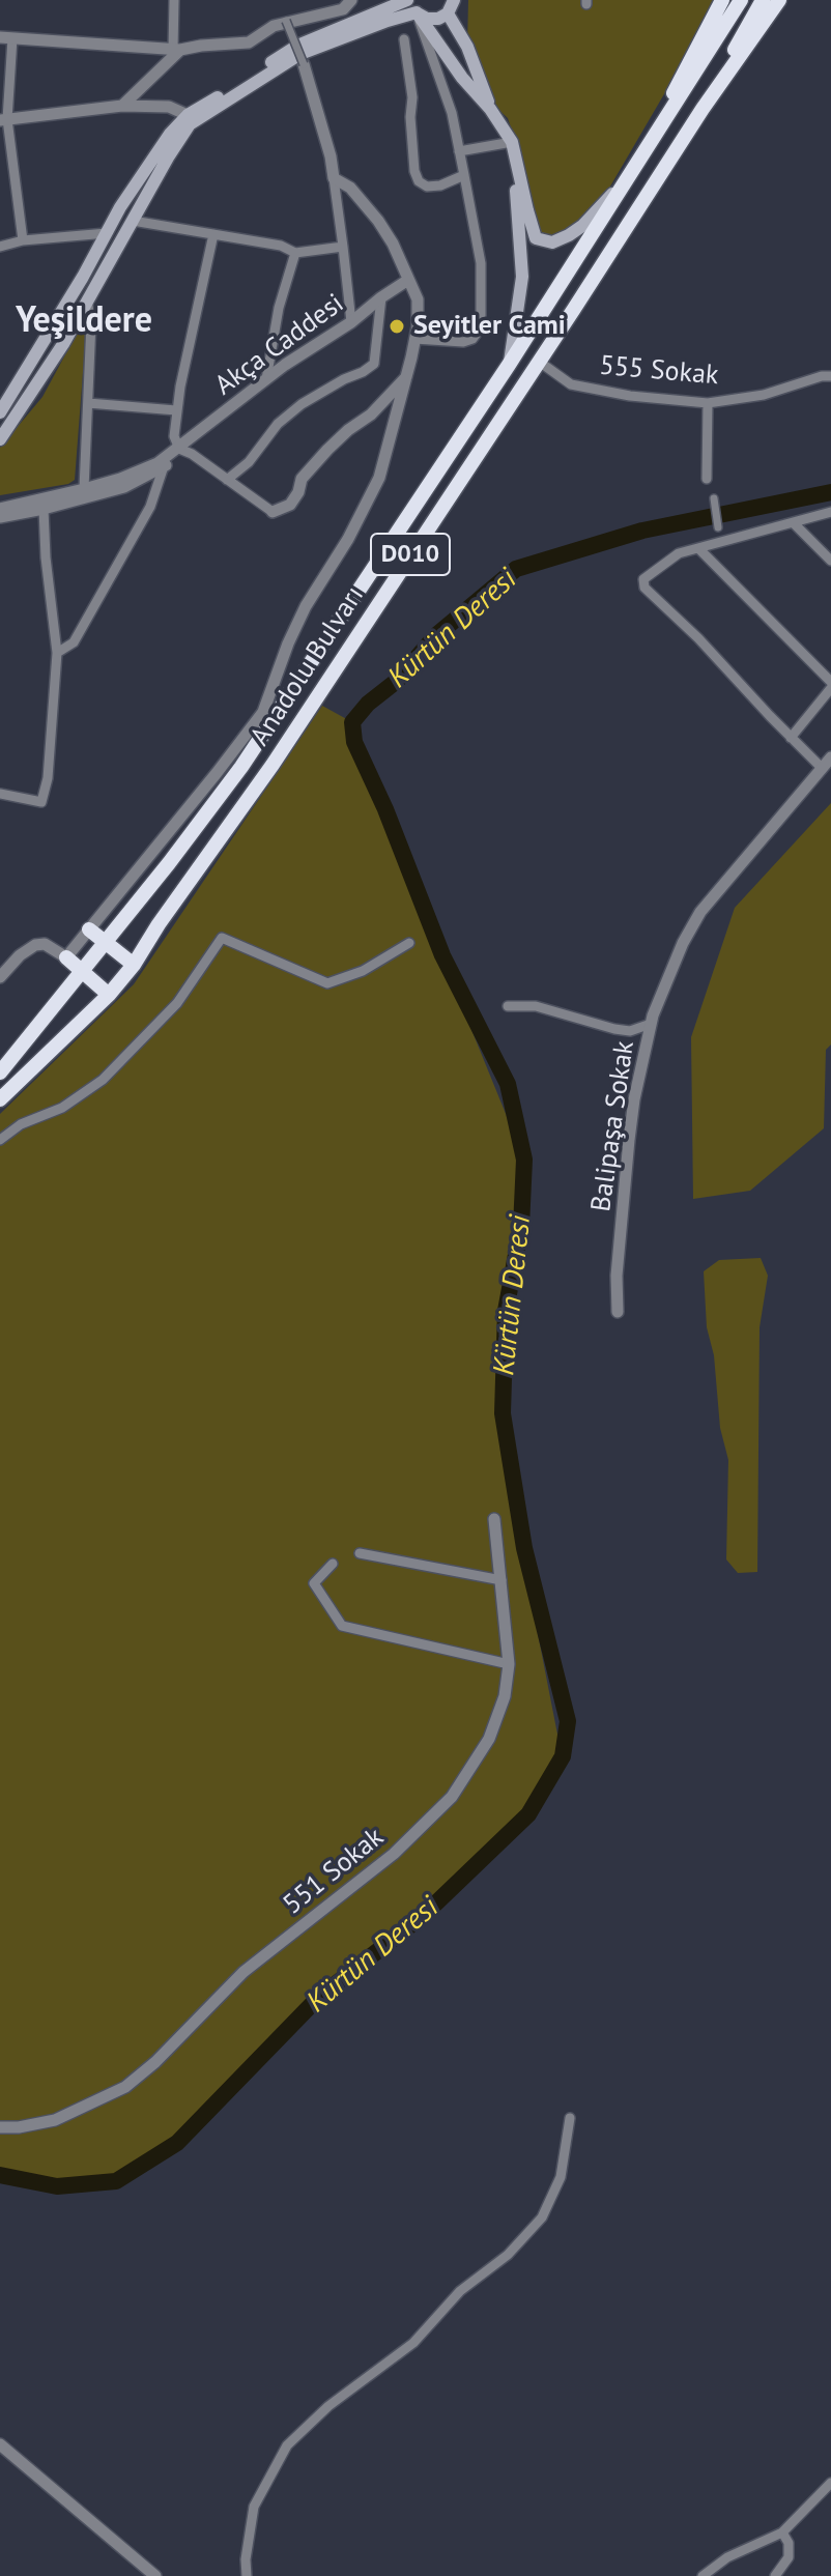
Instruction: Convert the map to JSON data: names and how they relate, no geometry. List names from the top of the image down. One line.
{"streets":{"highway":["D010","Anadolu Bulvarı"],"street":["Akça Caddesi","555 Sokak","Balipaşa Sokak","551 Sokak"]},"crossings":[["555 Sokak","Anadolu Bulvarı"],["D010","Anadolu Bulvarı"]],"districts":["Yeşildere"],"water":["Kürtün Deresi"],"places":["Seyitler Cami"]}
